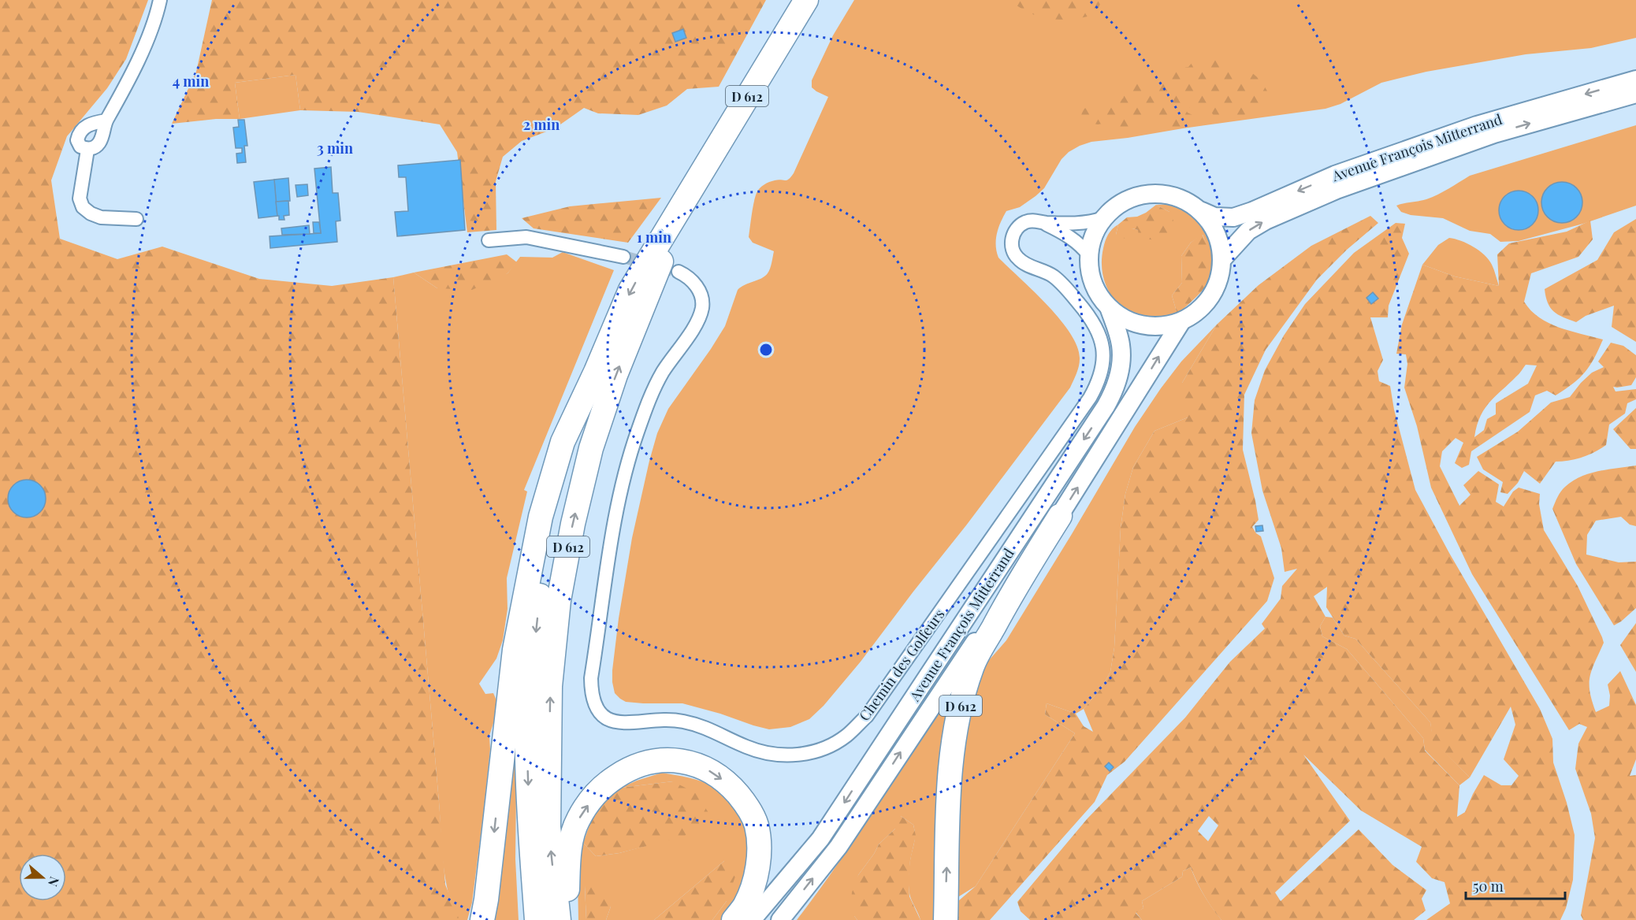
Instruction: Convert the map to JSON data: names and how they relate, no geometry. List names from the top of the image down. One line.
{"streets":{"highway":["D 612"],"main road":["Avenue François Mitterrand"],"street":["Chemin des Golfeurs"]},"crossings":[["D 612","Avenue François Mitterrand"],["Avenue François Mitterrand","Chemin des Golfeurs"]],"scale_bar":"50 m","north":"right","rings":["4 min","2 min","3 min","1 min"]}
